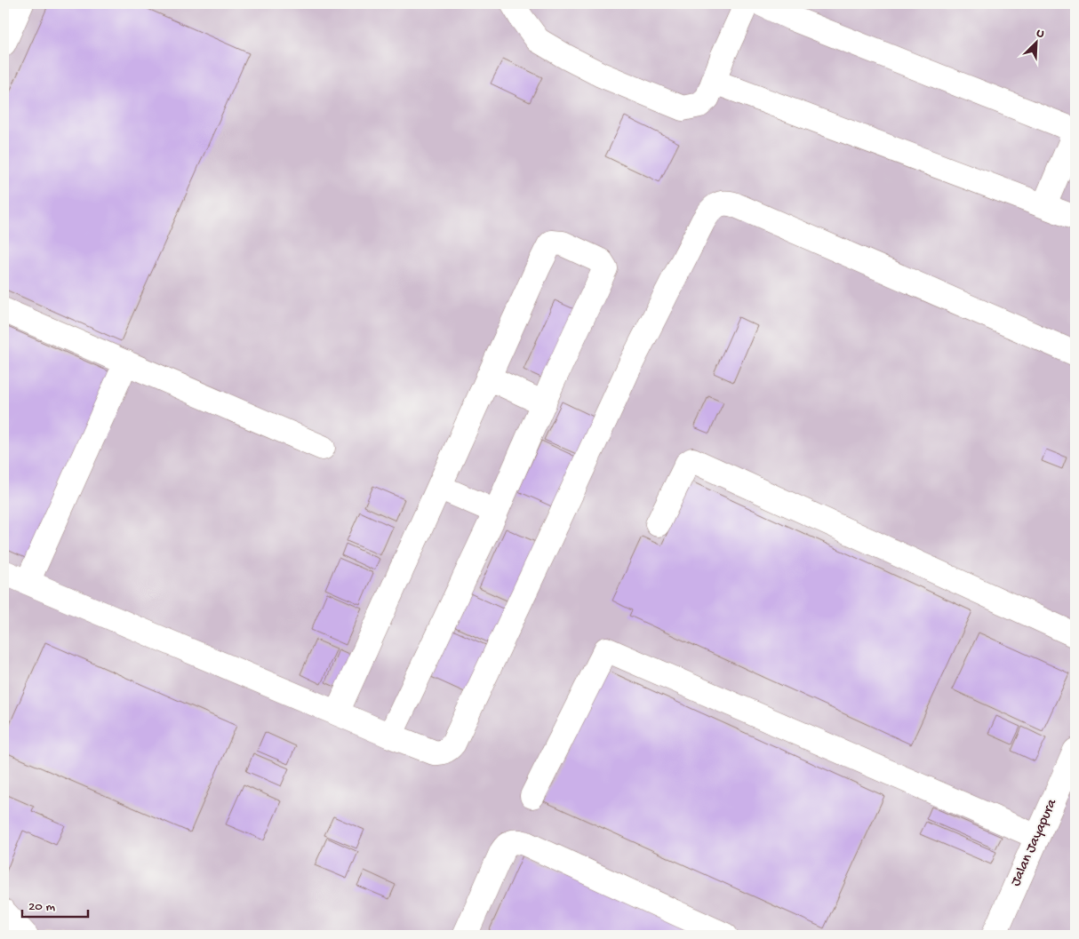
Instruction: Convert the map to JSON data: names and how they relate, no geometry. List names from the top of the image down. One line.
{"streets":{"lane":["Jalan Jayapura"]},"scale_bar":"20 m","north":"top right"}
